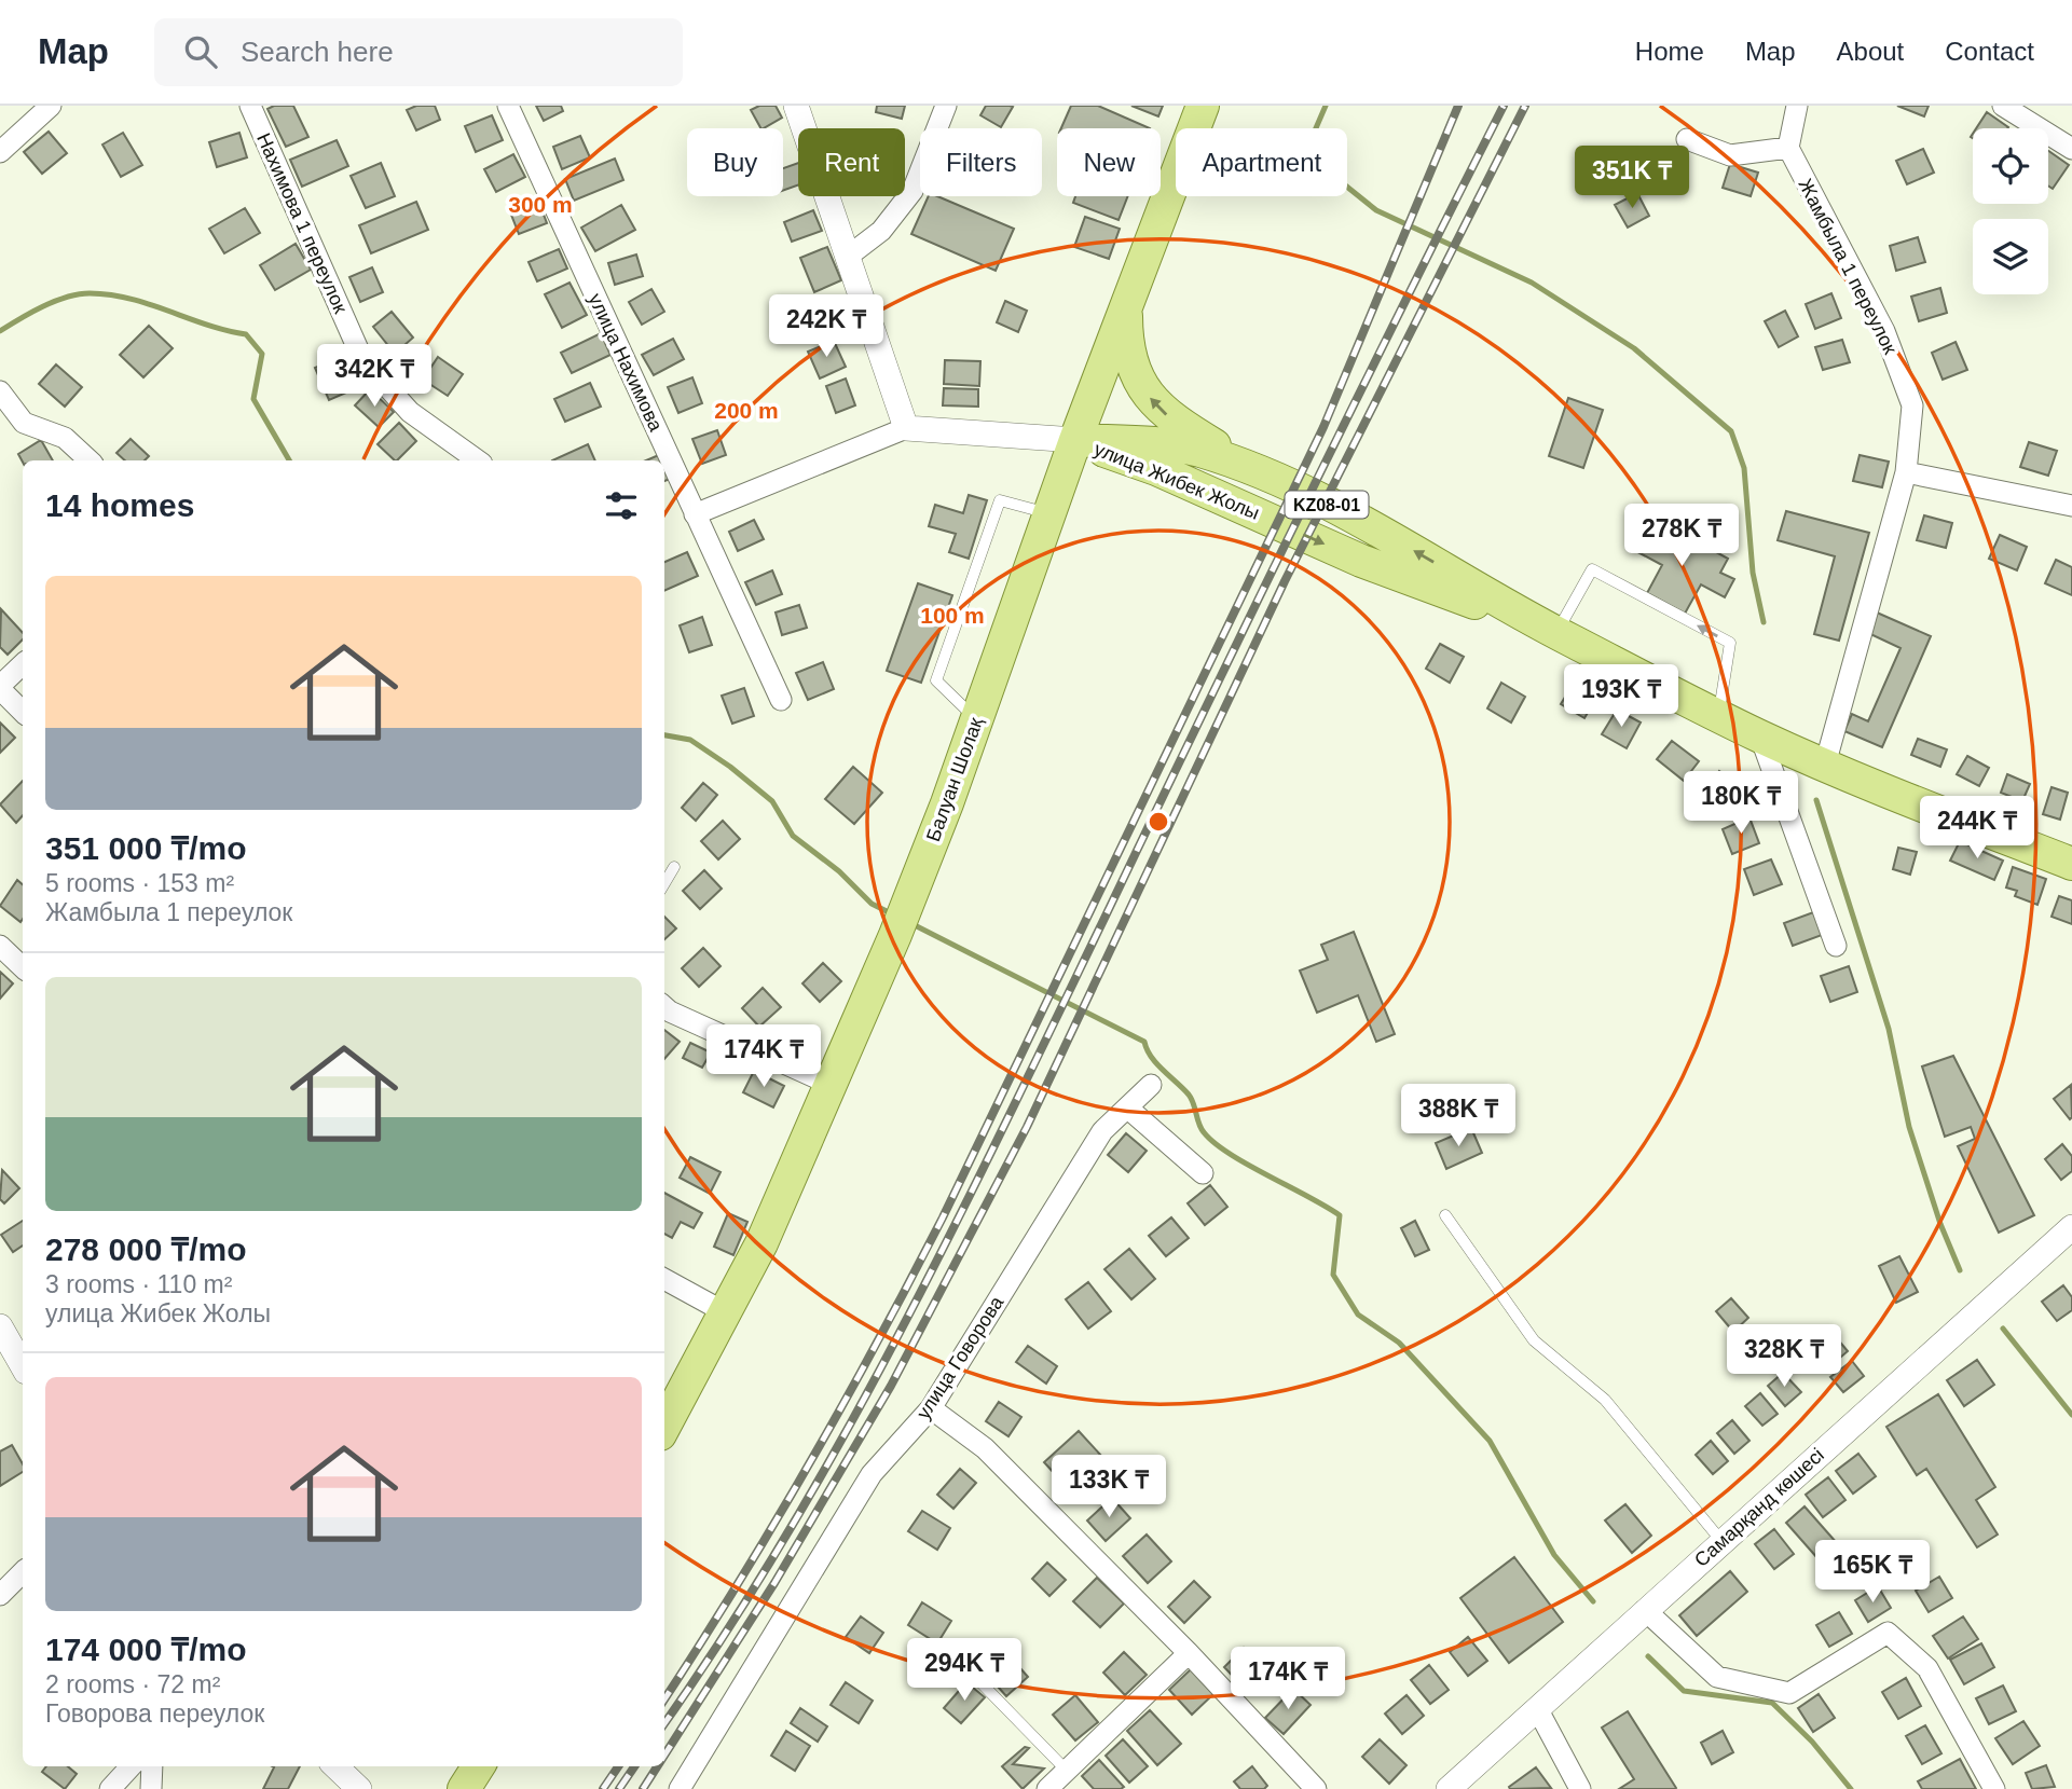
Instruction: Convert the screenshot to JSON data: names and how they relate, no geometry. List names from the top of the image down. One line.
{"streets":{"main road":["улица Жибек Жолы","KZ08-01","Балуан Шолақ"],"street":["Нахимова 1 переулок","Жамбыла 1 переулок","улица Нахимова","улица Говорова","Самарқанд көшесі"]},"crossings":[["Жамбыла 1 переулок","улица Жибек Жолы"],["улица Жибек Жолы","KZ08-01"],["улица Жибек Жолы","Балуан Шолақ"],["KZ08-01","Балуан Шолақ"]],"page":{"header":"Map","search":"Search here","nav":["Home","Map","About","Contact"],"chip":["Buy","Rent","Filters","New","Apartment"],"price":["351K ₸","242K ₸","342K ₸","278K ₸","193K ₸","180K ₸","244K ₸","174K ₸","388K ₸","328K ₸","133K ₸","165K ₸","294K ₸","174K ₸"],"heading":"14 homes","list":[{"name":"351 000 ₸/mo","note":"5 rooms · 153 m² · Жамбыла 1 переулок"},{"name":"278 000 ₸/mo","note":"3 rooms · 110 m² · улица Жибек Жолы"},{"name":"174 000 ₸/mo","note":"2 rooms · 72 m² · Говорова переулок"}]},"rings":["300 m","200 m","100 m"]}
